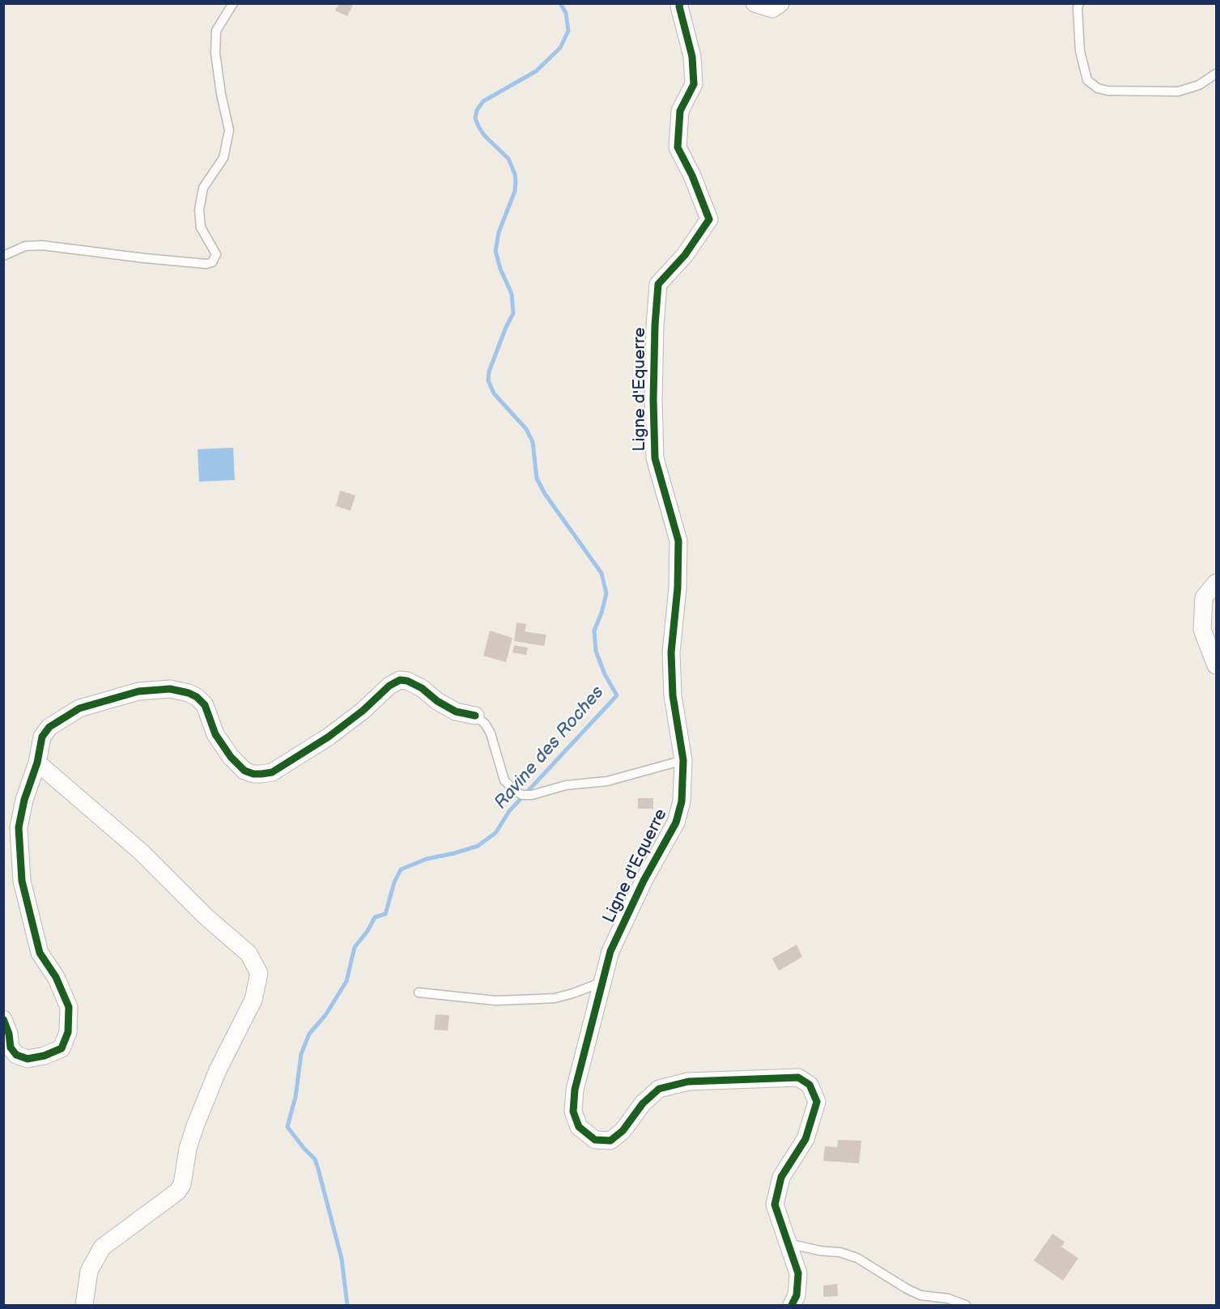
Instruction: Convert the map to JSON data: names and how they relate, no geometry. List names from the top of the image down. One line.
{"streets":{"street":["Ligne d'Equerre"]},"water":["Ravine des Roches"]}
